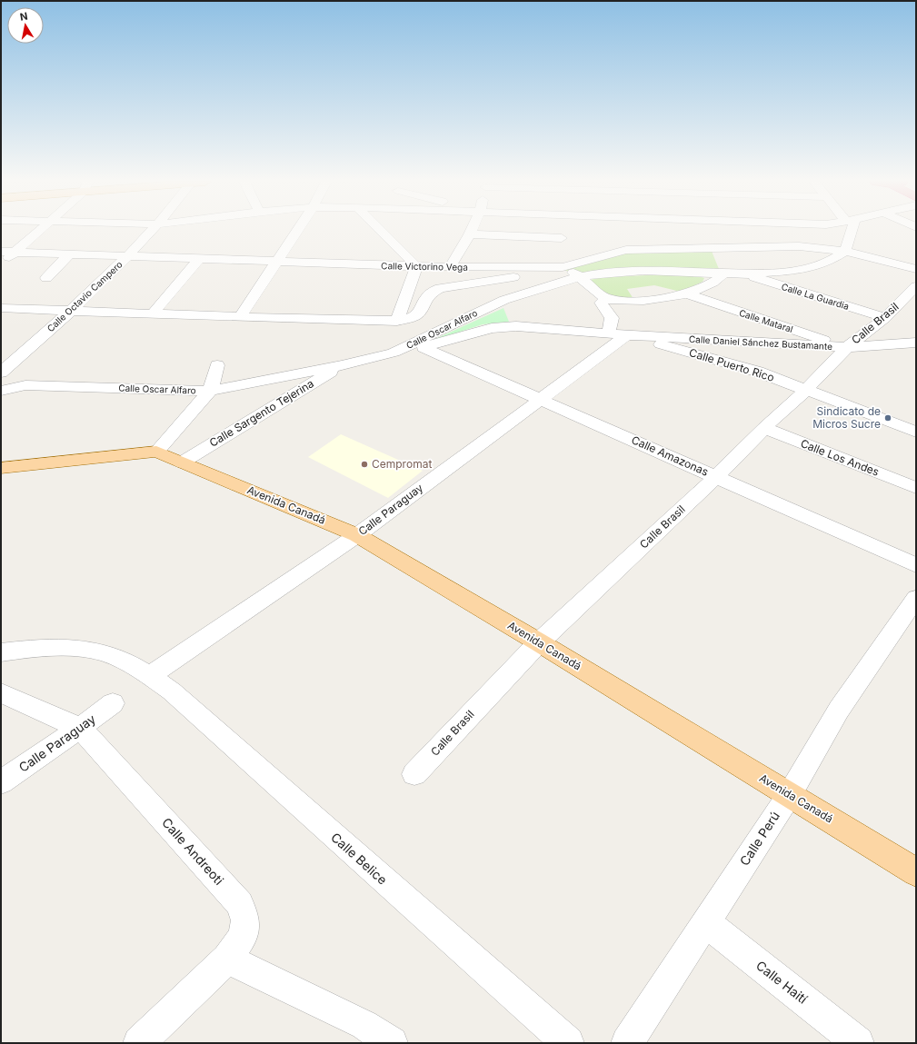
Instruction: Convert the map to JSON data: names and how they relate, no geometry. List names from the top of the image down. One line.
{"streets":{"main road":["Avenida Canadá"],"street":["Calle Victorino Vega","Calle Octavio Campero","Calle La Guardia","Calle Mataral","Calle Brasil","Calle Oscar Alfaro","Calle Daniel Sánchez Bustamante","Calle Puerto Rico","Calle Sargento Tejerina","Calle Amazonas","Calle Los Andes","Calle Paraguay","Calle Perú","Calle Andreoti","Calle Belice","Calle Haití"]},"crossings":[["Calle Victorino Vega","Calle Octavio Campero"],["Calle Victorino Vega","Calle Oscar Alfaro"],["Calle La Guardia","Calle Brasil"],["Calle La Guardia","Calle Oscar Alfaro"],["Calle Mataral","Calle Brasil"],["Calle Mataral","Calle Daniel Sánchez Bustamante"],["Calle Brasil","Calle Daniel Sánchez Bustamante"],["Calle Brasil","Calle Puerto Rico"],["Calle Brasil","Calle Amazonas"],["Calle Brasil","Calle Los Andes"],["Calle Brasil","Avenida Canadá"],["Calle Oscar Alfaro","Calle Daniel Sánchez Bustamante"],["Calle Oscar Alfaro","Calle Sargento Tejerina"],["Calle Daniel Sánchez Bustamante","Calle Puerto Rico"],["Calle Daniel Sánchez Bustamante","Calle Amazonas"],["Calle Daniel Sánchez Bustamante","Calle Paraguay"],["Calle Puerto Rico","Calle Paraguay"],["Calle Sargento Tejerina","Avenida Canadá"],["Calle Amazonas","Calle Paraguay"],["Avenida Canadá","Calle Paraguay"],["Avenida Canadá","Calle Perú"],["Calle Paraguay","Calle Andreoti"],["Calle Paraguay","Calle Belice"],["Calle Perú","Calle Haití"]],"places":["Sindicato de Micros Sucre","Cempromat"],"north":"top"}
